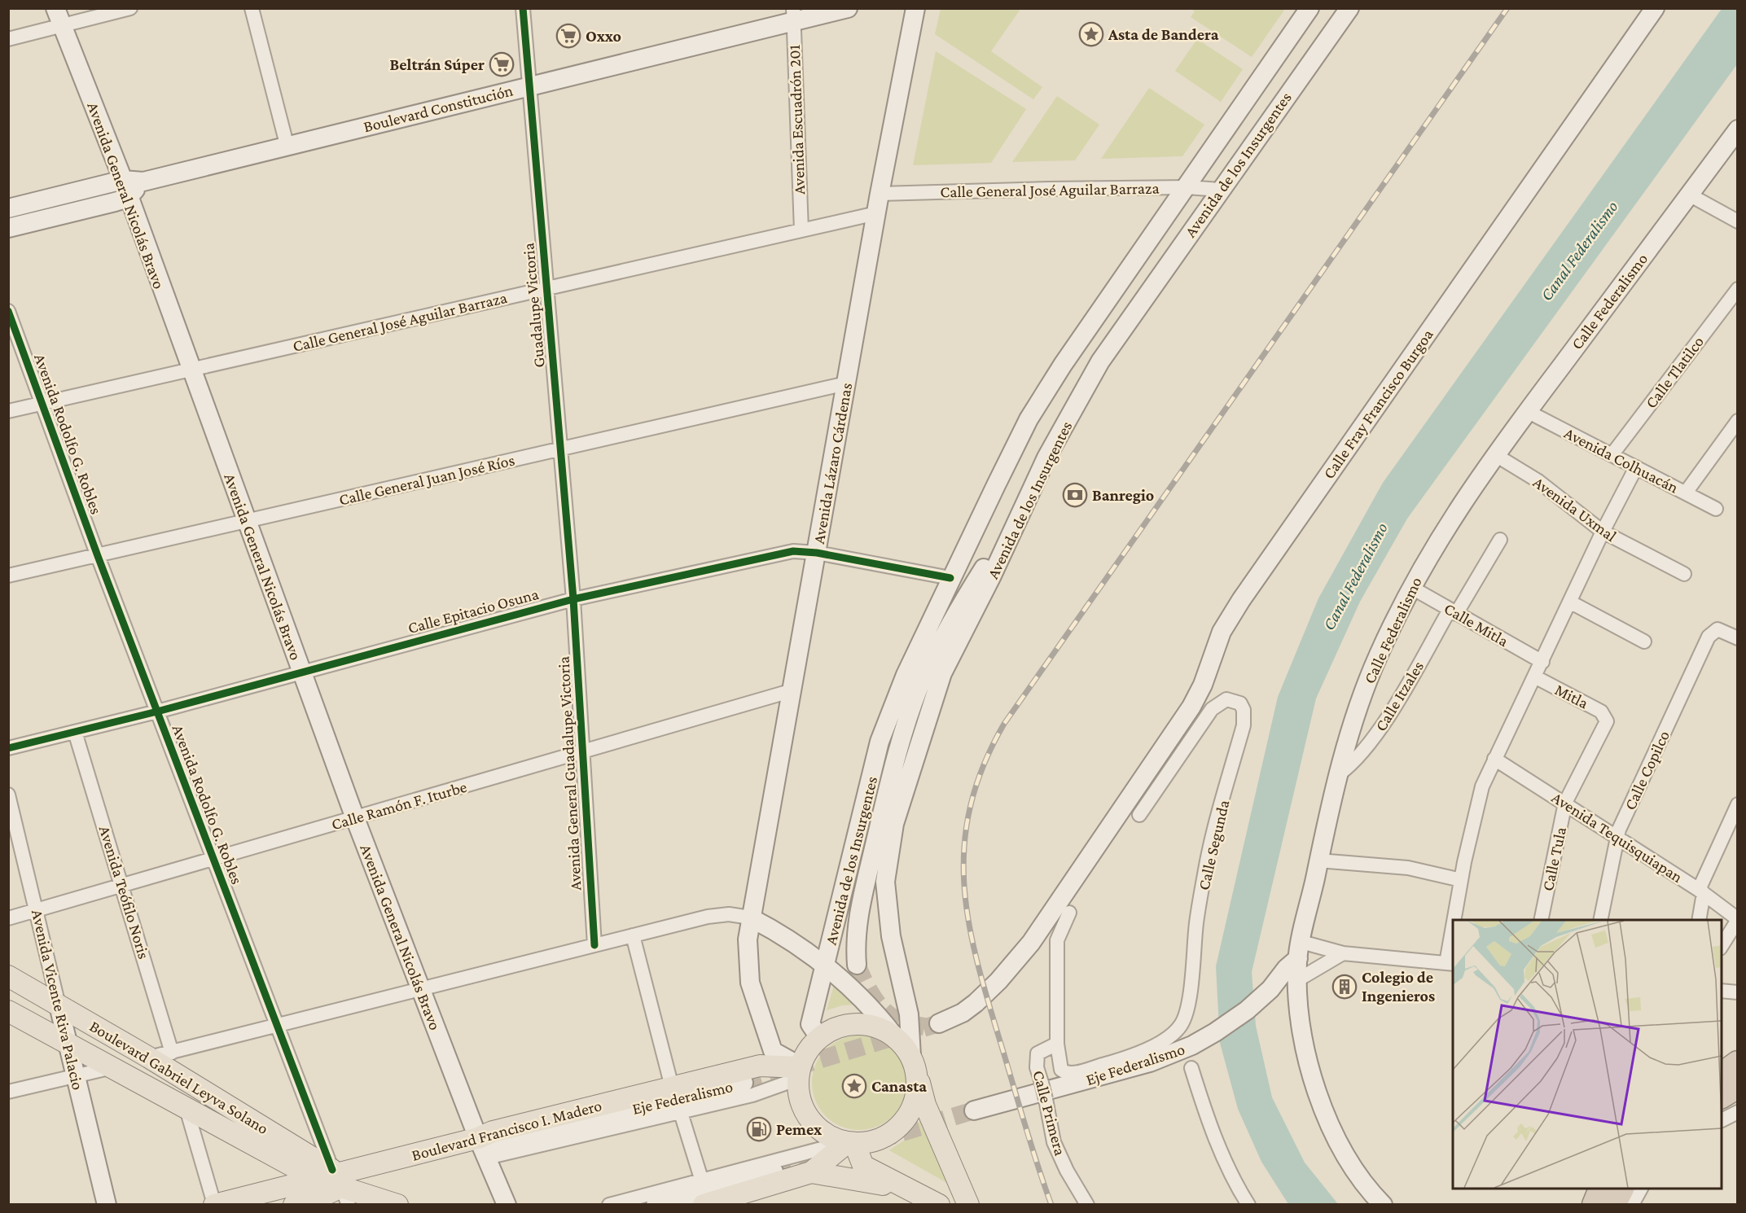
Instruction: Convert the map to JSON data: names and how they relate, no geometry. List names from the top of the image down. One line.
{"streets":{"main road":["Boulevard Constitución","Avenida de los Insurgentes","Avenida General Nicolás Bravo","Calle Federalismo","Calle Fray Francisco Burgoa","Avenida Lázaro Cárdenas","Avenida Vicente Riva Palacio","Eje Federalismo","Boulevard Gabriel Leyva Solano","Boulevard Francisco I. Madero"],"street":["Avenida Escuadrón 201","Calle General José Aguilar Barraza","Guadalupe Victoria","Calle Tlatilco","Avenida Rodolfo G. Robles","Avenida Colhuacán","Calle General Juan José Ríos","Avenida Uxmal","Calle Epitacio Osuna","Calle Mitla","Calle Itzales","Mitla","Calle Copilco","Avenida General Guadalupe Victoria","Calle Ramón F. Iturbe","Avenida Tequisquiapan","Calle Segunda","Calle Tula","Avenida Teófilo Noris","Calle Primera"]},"crossings":[["Boulevard Constitución","Avenida Escuadrón 201"],["Boulevard Constitución","Avenida General Nicolás Bravo"],["Boulevard Constitución","Guadalupe Victoria"],["Avenida Escuadrón 201","Calle General José Aguilar Barraza"],["Avenida de los Insurgentes","Calle General José Aguilar Barraza"],["Avenida de los Insurgentes","Avenida Lázaro Cárdenas"],["Avenida de los Insurgentes","Calle Epitacio Osuna"],["Avenida de los Insurgentes","Boulevard Francisco I. Madero"],["Calle General José Aguilar Barraza","Avenida General Nicolás Bravo"],["Calle General José Aguilar Barraza","Guadalupe Victoria"],["Calle General José Aguilar Barraza","Avenida Rodolfo G. Robles"],["Calle General José Aguilar Barraza","Avenida Lázaro Cárdenas"],["Avenida General Nicolás Bravo","Calle General Juan José Ríos"],["Avenida General Nicolás Bravo","Calle Epitacio Osuna"],["Avenida General Nicolás Bravo","Calle Ramón F. Iturbe"],["Avenida General Nicolás Bravo","Eje Federalismo"],["Avenida General Nicolás Bravo","Boulevard Francisco I. Madero"],["Calle Federalismo","Avenida Colhuacán"],["Calle Federalismo","Avenida Uxmal"],["Calle Federalismo","Calle Mitla"],["Calle Federalismo","Calle Itzales"],["Calle Federalismo","Eje Federalismo"],["Guadalupe Victoria","Calle General Juan José Ríos"],["Guadalupe Victoria","Calle Epitacio Osuna"],["Guadalupe Victoria","Avenida General Guadalupe Victoria"],["Calle Tlatilco","Avenida Colhuacán"],["Avenida Rodolfo G. Robles","Calle General Juan José Ríos"],["Avenida Rodolfo G. Robles","Calle Epitacio Osuna"],["Avenida Rodolfo G. Robles","Calle Ramón F. Iturbe"],["Avenida Rodolfo G. Robles","Boulevard Gabriel Leyva Solano"],["Avenida Rodolfo G. Robles","Boulevard Francisco I. Madero"],["Avenida Lázaro Cárdenas","Calle General Juan José Ríos"],["Avenida Lázaro Cárdenas","Calle Epitacio Osuna"],["Avenida Lázaro Cárdenas","Calle Ramón F. Iturbe"],["Avenida Lázaro Cárdenas","Boulevard Francisco I. Madero"],["Calle Epitacio Osuna","Avenida General Guadalupe Victoria"],["Calle Epitacio Osuna","Avenida Teófilo Noris"],["Calle Mitla","Calle Itzales"],["Mitla","Calle Tula"],["Calle Copilco","Avenida Tequisquiapan"],["Avenida General Guadalupe Victoria","Calle Ramón F. Iturbe"],["Calle Ramón F. Iturbe","Avenida Teófilo Noris"],["Calle Ramón F. Iturbe","Avenida Vicente Riva Palacio"],["Avenida Tequisquiapan","Calle Tula"],["Calle Segunda","Calle Primera"],["Avenida Vicente Riva Palacio","Boulevard Gabriel Leyva Solano"],["Eje Federalismo","Boulevard Francisco I. Madero"],["Boulevard Gabriel Leyva Solano","Boulevard Francisco I. Madero"]],"water":["Canal Federalismo"],"places":{"place":["Asta de Bandera","Canasta"],"supermarket":["Oxxo","Beltrán Súper"],"bank":["Banregio"],"building":["Colegio de Ingenieros"],"fuel station":["Pemex"]}}
